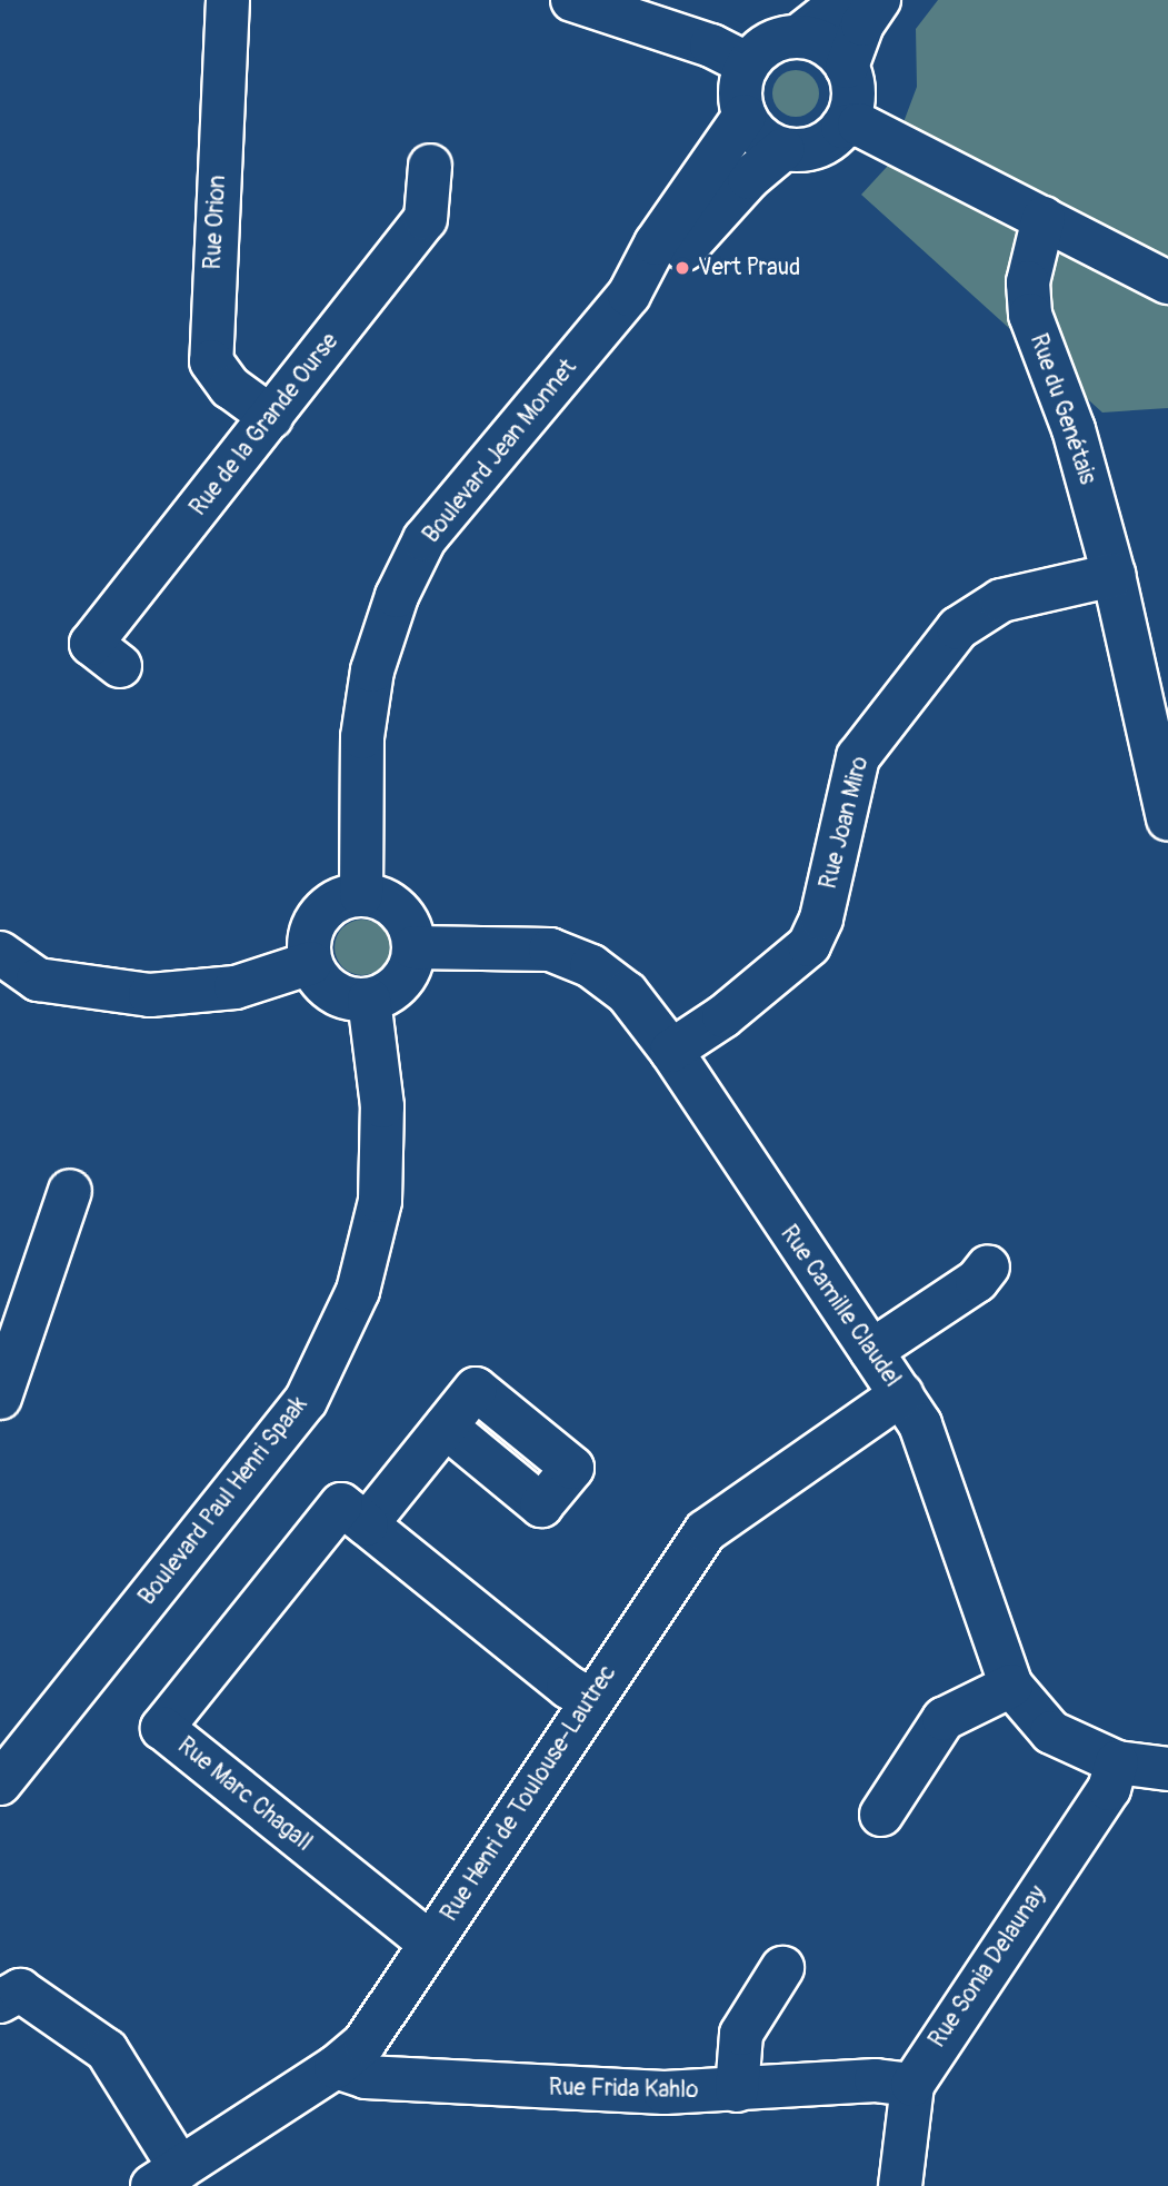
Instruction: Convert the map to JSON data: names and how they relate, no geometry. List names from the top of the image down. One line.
{"streets":{"street":["Rue Orion","Rue du Genétais","Rue de la Grande Ourse","Boulevard Jean Monnet","Rue Joan Miro","Rue Camille Claudel","Boulevard Paul Henri Spaak","Rue Henri de Toulouse-Lautrec","Rue Marc Chagall","Rue Sonia Delaunay","Rue Frida Kahlo"]},"crossings":[["Rue Orion","Rue de la Grande Ourse"],["Rue du Genétais","Rue Joan Miro"],["Boulevard Jean Monnet","Rue Camille Claudel"],["Boulevard Jean Monnet","Boulevard Paul Henri Spaak"],["Rue Joan Miro","Rue Camille Claudel"],["Rue Camille Claudel","Boulevard Paul Henri Spaak"],["Rue Camille Claudel","Rue Henri de Toulouse-Lautrec"],["Rue Camille Claudel","Rue Sonia Delaunay"],["Rue Henri de Toulouse-Lautrec","Rue Marc Chagall"],["Rue Henri de Toulouse-Lautrec","Rue Frida Kahlo"],["Rue Sonia Delaunay","Rue Frida Kahlo"]],"places":["Vert Praud"]}
